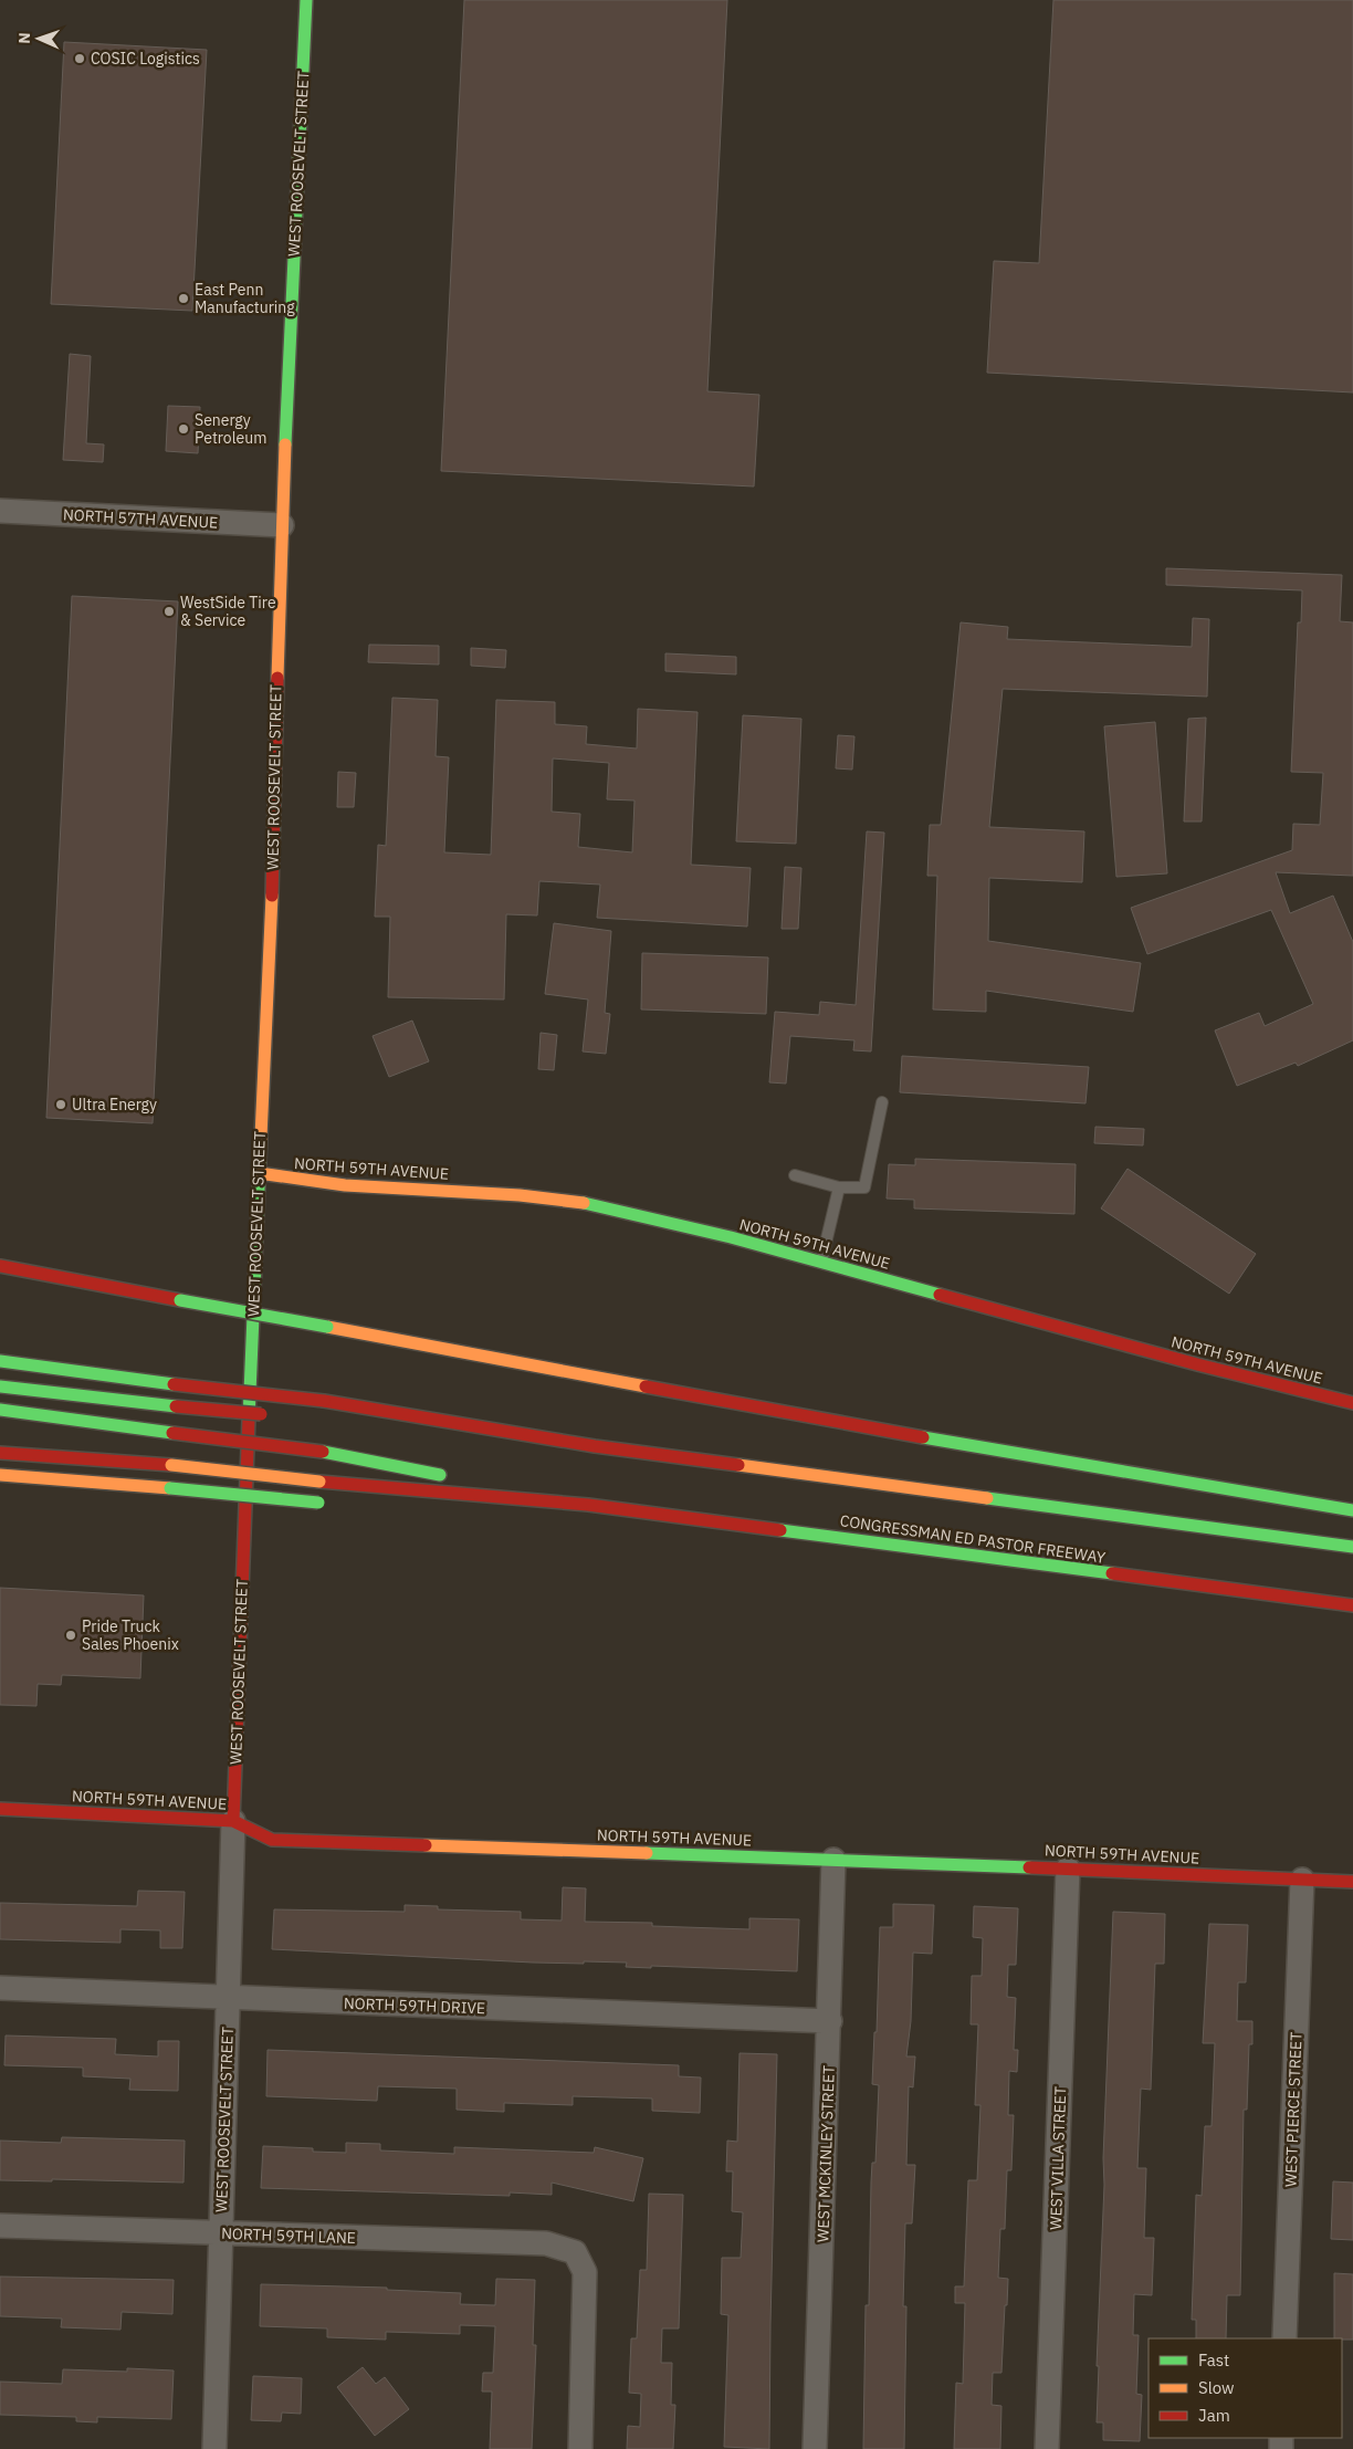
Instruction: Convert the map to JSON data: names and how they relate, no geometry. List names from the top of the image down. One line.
{"streets":{"main road":["WEST ROOSEVELT STREET","NORTH 59TH AVENUE","CONGRESSMAN ED PASTOR FREEWAY"],"street":["NORTH 57TH AVENUE","NORTH 59TH DRIVE","WEST PIERCE STREET","WEST MCKINLEY STREET","WEST VILLA STREET","NORTH 59TH LANE"]},"crossings":[["WEST ROOSEVELT STREET","NORTH 57TH AVENUE"],["WEST ROOSEVELT STREET","NORTH 59TH AVENUE"],["WEST ROOSEVELT STREET","NORTH 59TH DRIVE"],["WEST ROOSEVELT STREET","NORTH 59TH LANE"],["NORTH 59TH AVENUE","WEST PIERCE STREET"],["NORTH 59TH AVENUE","WEST MCKINLEY STREET"],["NORTH 59TH AVENUE","WEST VILLA STREET"],["NORTH 59TH DRIVE","WEST MCKINLEY STREET"]],"places":["COSIC Logistics","East Penn Manufacturing","Senergy Petroleum","WestSide Tire & Service","Ultra Energy","Pride Truck Sales Phoenix"],"legend":["Fast","Slow","Jam"],"north":"left"}
